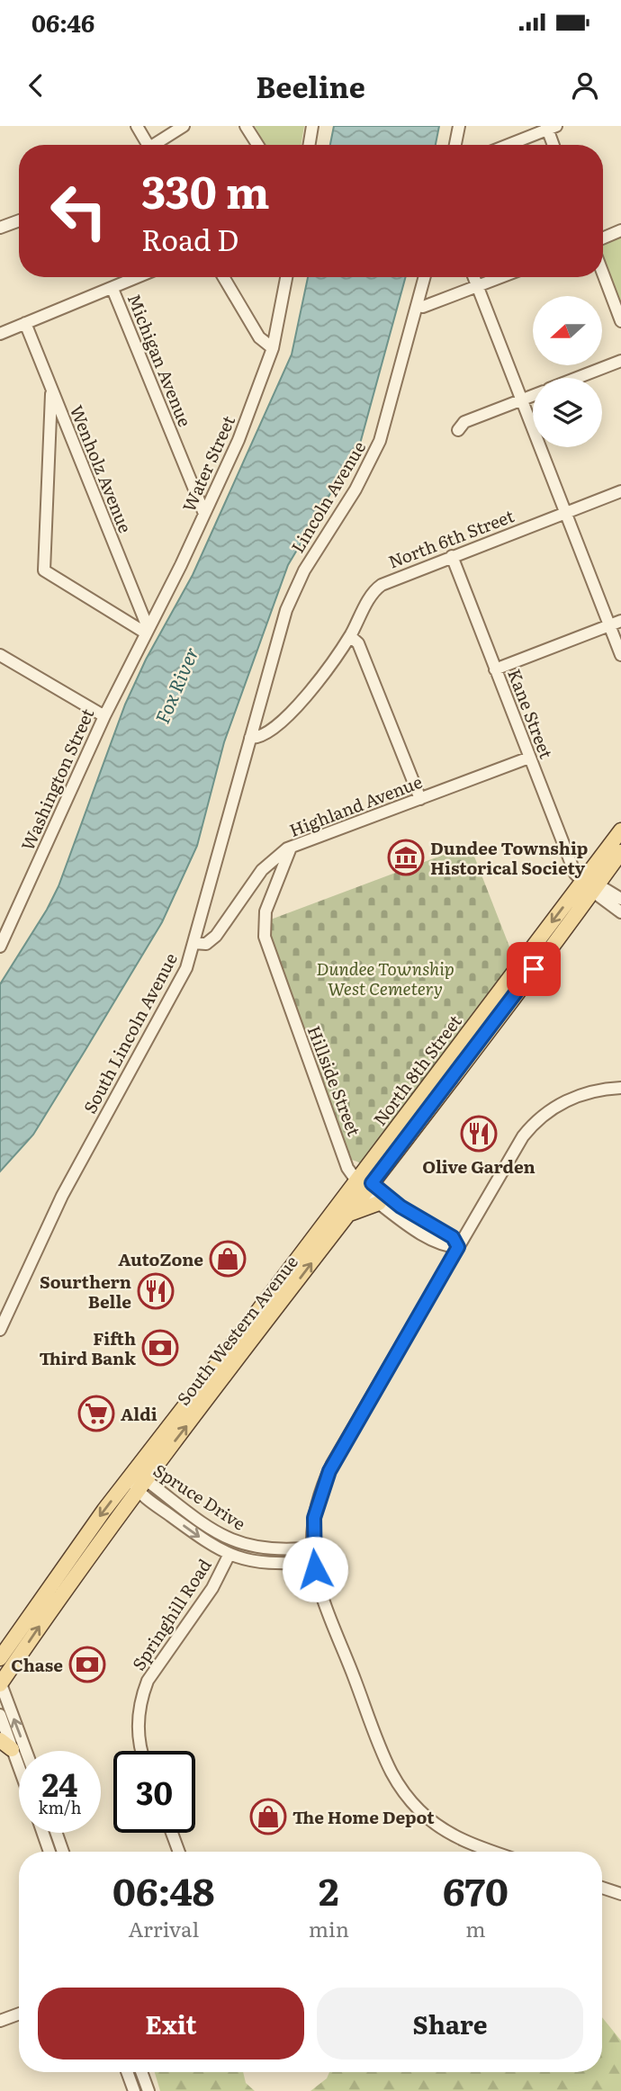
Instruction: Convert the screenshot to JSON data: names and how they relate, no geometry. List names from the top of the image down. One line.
{"streets":{"main road":["North 8th Street","South Western Avenue"],"street":["Michigan Avenue","Water Street","Wenholz Avenue","Lincoln Avenue","North 6th Street","Kane Street","Washington Street","Highland Avenue","South Lincoln Avenue","Hillside Street","Spruce Drive","Springhill Road"]},"crossings":[["Michigan Avenue","Water Street"],["Water Street","Wenholz Avenue"],["Water Street","Washington Street"],["Lincoln Avenue","North 6th Street"],["Lincoln Avenue","South Lincoln Avenue"],["North 6th Street","Kane Street"],["North 6th Street","South Lincoln Avenue"],["Kane Street","Highland Avenue"],["Kane Street","North 8th Street"],["Highland Avenue","South Lincoln Avenue"],["Highland Avenue","Hillside Street"],["North 8th Street","Hillside Street"],["North 8th Street","South Western Avenue"],["Hillside Street","South Western Avenue"],["South Western Avenue","Spruce Drive"],["Spruce Drive","Springhill Road"]],"water":["Fox River"],"parks":["Dundee Township West Cemetery"],"places":{"museum":["Dundee Township Historical Society"],"restaurant":["Olive Garden","Sourthern Belle"],"shop":["AutoZone","The Home Depot"],"bank":["Fifth Third Bank","Chase"],"supermarket":["Aldi"]},"north":"left","page":{"status":"06:46","header":"Beeline","turn":["330 m","Road D"],"speed":"24 km/h","limit":"30","eta":["06:48","Arrival","2","min","670","m"],"buttons":["Exit","Share"]}}
